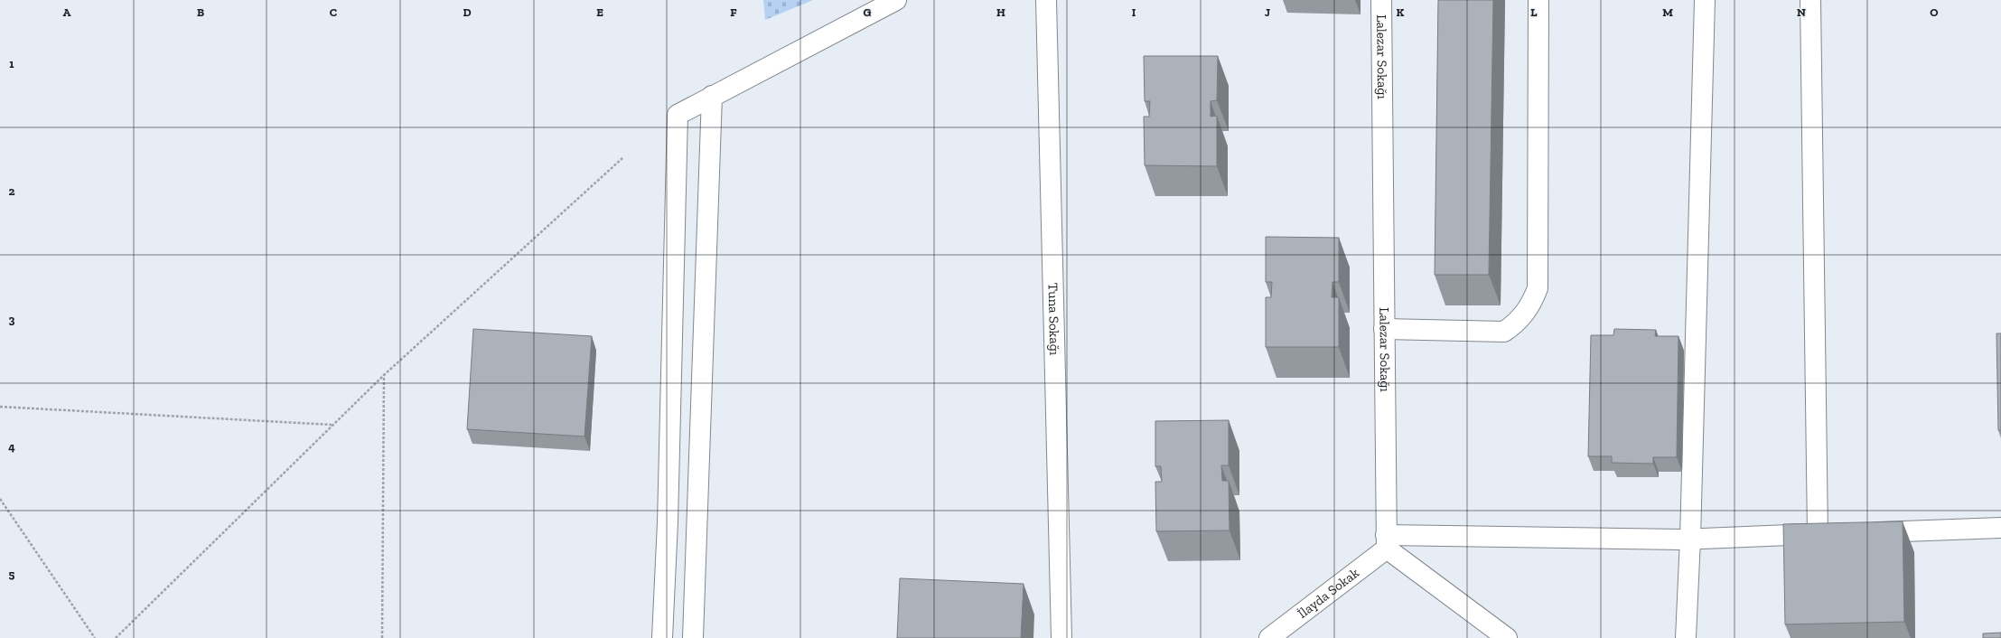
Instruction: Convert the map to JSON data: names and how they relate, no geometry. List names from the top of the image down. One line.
{"streets":{"street":["Lalezar Sokağı","Tuna Sokağı","İlayda Sokak"]},"crossings":[["Lalezar Sokağı","İlayda Sokak"]],"grid":{"columns":["A","B","C","D","E","F","G","H","I","J","K","L","M","N","O"],"rows":["1","2","3","4","5"]}}
